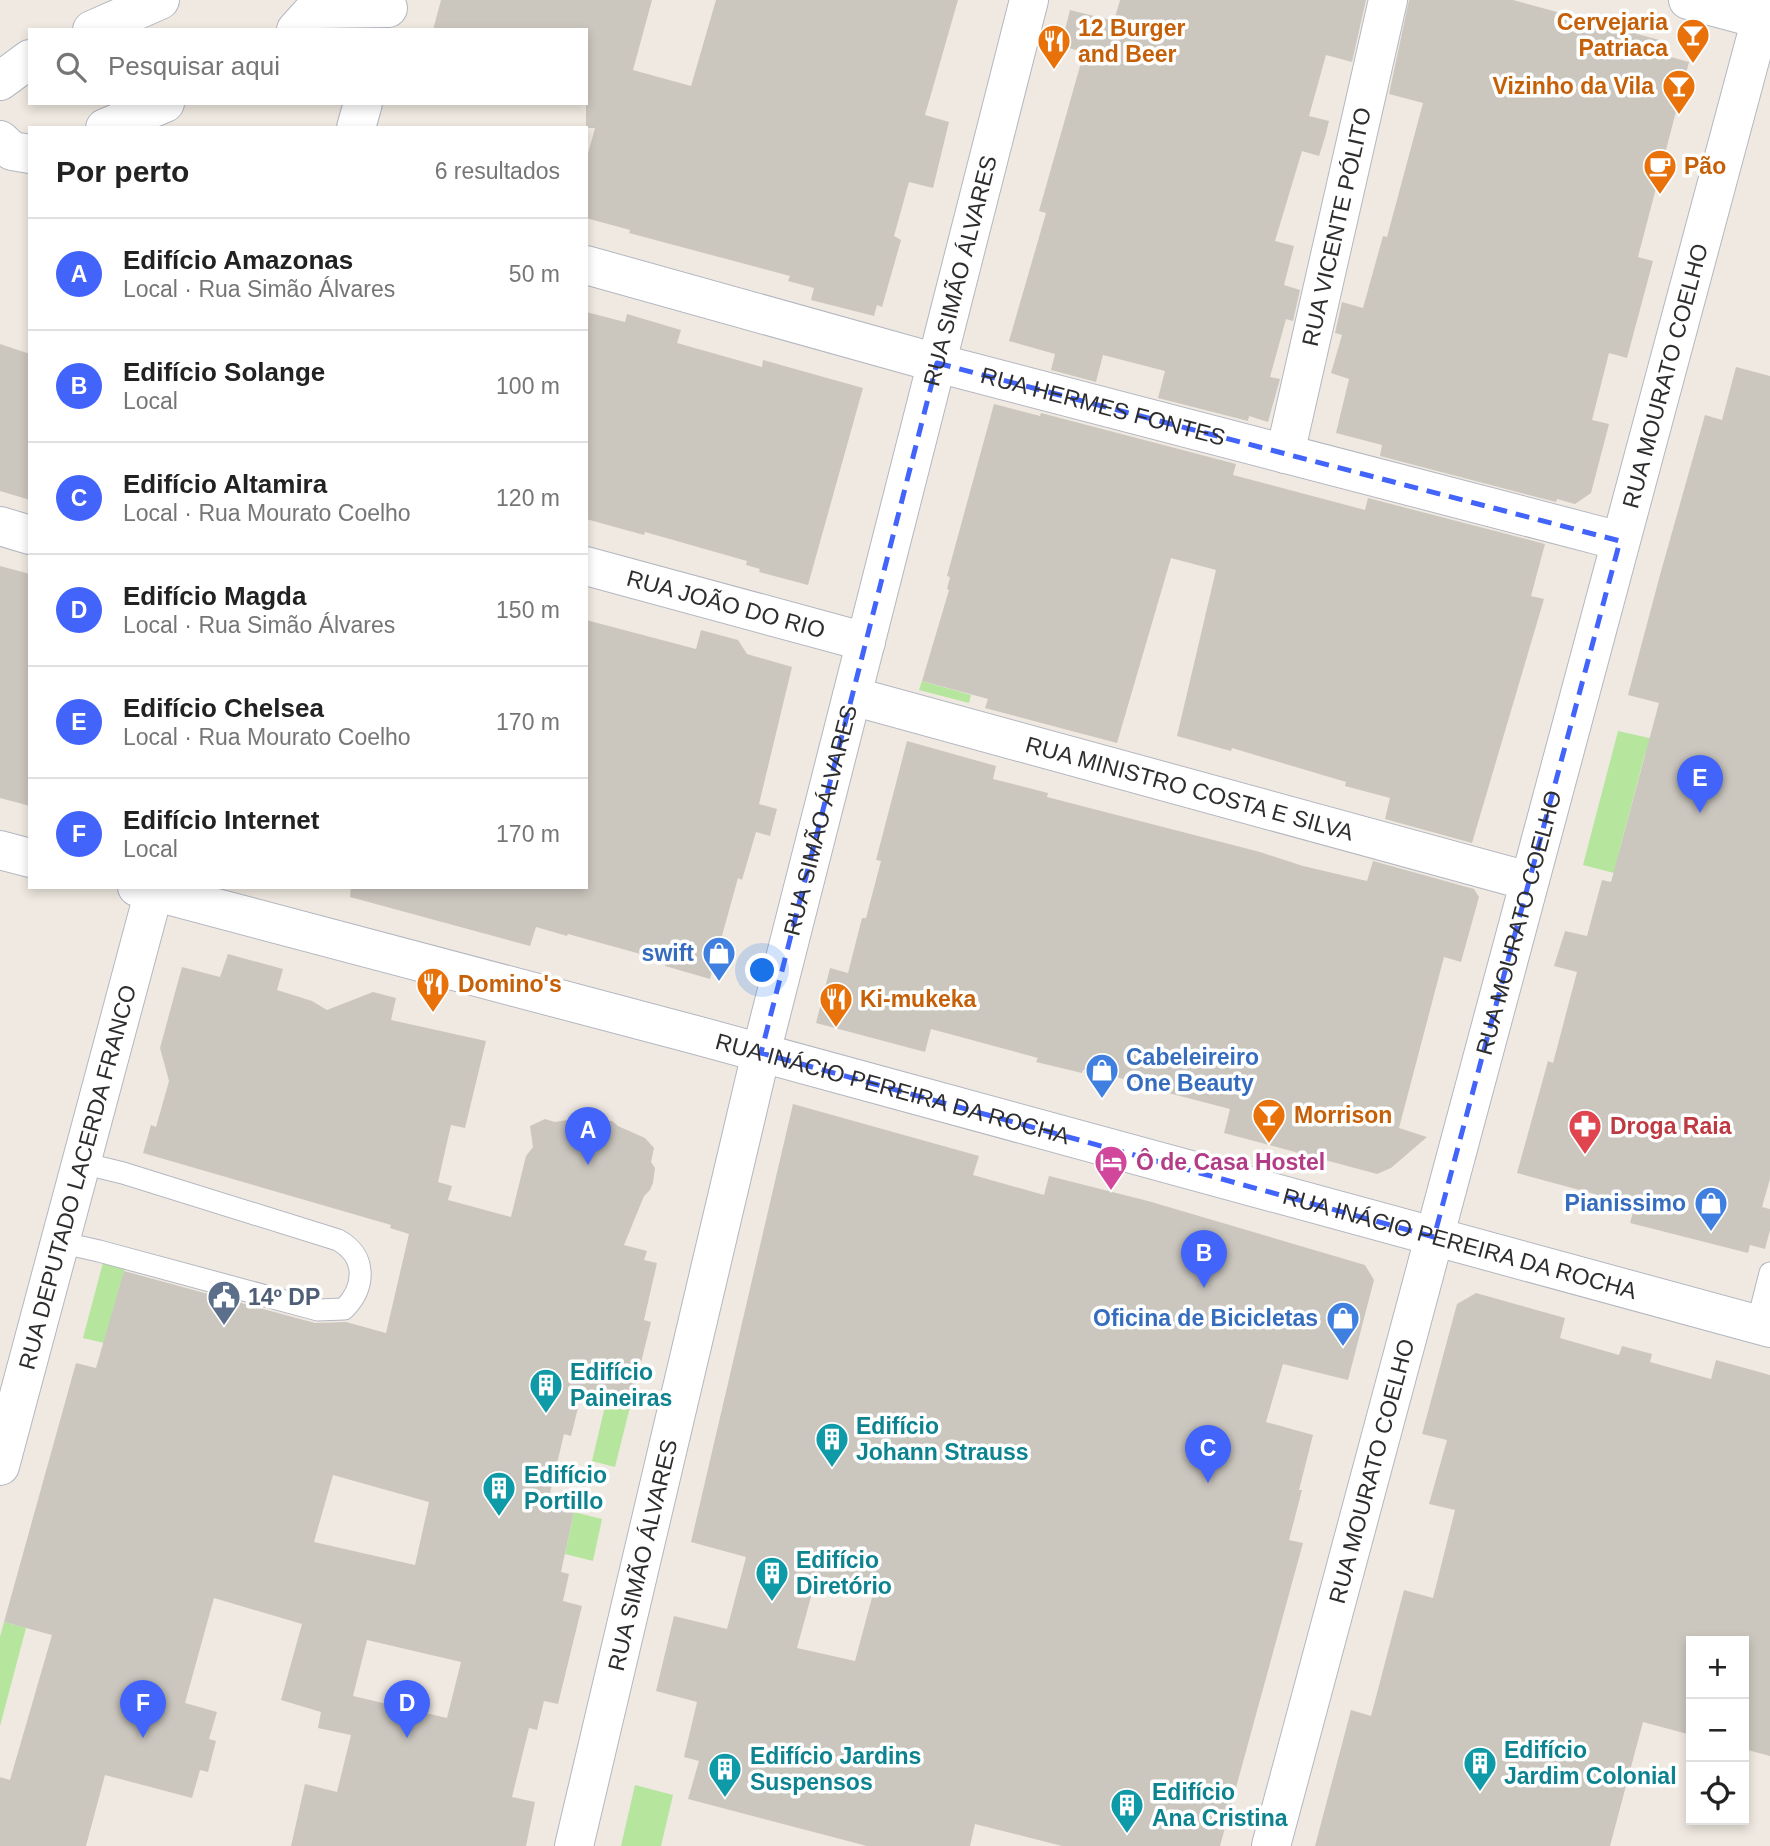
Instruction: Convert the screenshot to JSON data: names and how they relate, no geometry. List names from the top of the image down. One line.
{"streets":{"street":["RUA VICENTE PÓLITO","RUA SIMÃO ÁLVARES","RUA MOURATO COELHO","RUA HERMES FONTES","RUA JOÃO DO RIO","RUA MINISTRO COSTA E SILVA","RUA INÁCIO PEREIRA DA ROCHA","RUA DEPUTADO LACERDA FRANCO"]},"crossings":[["RUA VICENTE PÓLITO","RUA HERMES FONTES"],["RUA SIMÃO ÁLVARES","RUA HERMES FONTES"],["RUA SIMÃO ÁLVARES","RUA JOÃO DO RIO"],["RUA SIMÃO ÁLVARES","RUA MINISTRO COSTA E SILVA"],["RUA SIMÃO ÁLVARES","RUA INÁCIO PEREIRA DA ROCHA"],["RUA MOURATO COELHO","RUA HERMES FONTES"],["RUA MOURATO COELHO","RUA MINISTRO COSTA E SILVA"],["RUA MOURATO COELHO","RUA INÁCIO PEREIRA DA ROCHA"],["RUA INÁCIO PEREIRA DA ROCHA","RUA DEPUTADO LACERDA FRANCO"]],"places":{"bar":["Cervejaria Patriaca","Vizinho da Vila","Morrison"],"restaurant":["12 Burger and Beer","Domino's","Ki-mukeka"],"cafe":["Pão"],"shop":["swift","Cabeleireiro One Beauty","Pianissimo","Oficina de Bicicletas"],"pharmacy":["Droga Raia"],"hotel":["Ô de Casa Hostel"],"public building":["14º DP"],"building":["Edifício Paineiras","Edifício Johann Strauss","Edifício Portillo","Edifício Diretório","Edifício Jardim Colonial","Edifício Jardins Suspensos","Edifício Ana Cristina"]},"page":{"search":"Pesquisar aqui","heading":["Por perto","6 resultados"],"list":[{"mark":"A","name":"Edifício Amazonas","note":"Local · Rua Simão Álvares","value":"50 m"},{"mark":"B","name":"Edifício Solange","note":"Local","value":"100 m"},{"mark":"C","name":"Edifício Altamira","note":"Local · Rua Mourato Coelho","value":"120 m"},{"mark":"D","name":"Edifício Magda","note":"Local · Rua Simão Álvares","value":"150 m"},{"mark":"E","name":"Edifício Chelsea","note":"Local · Rua Mourato Coelho","value":"170 m"},{"mark":"F","name":"Edifício Internet","note":"Local","value":"170 m"}],"pins":["E","A","B","C","D","F"],"map_buttons":["+","−"]}}
